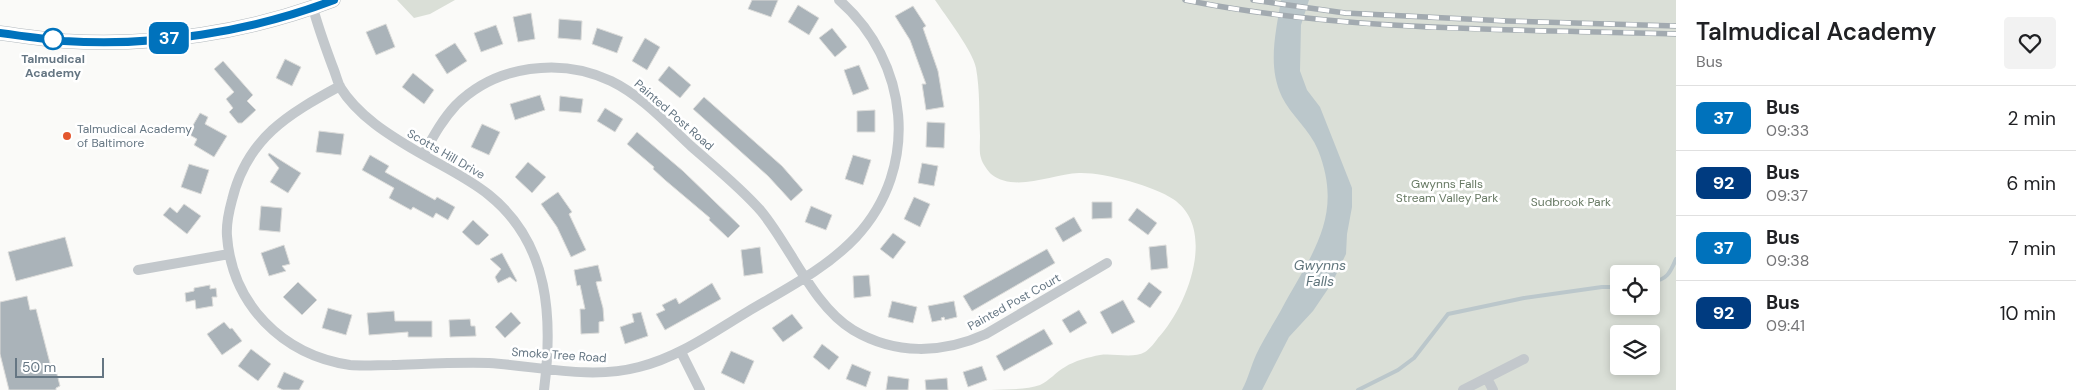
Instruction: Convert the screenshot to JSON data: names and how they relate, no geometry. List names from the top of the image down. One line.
{"streets":{"street":["Painted Post Road","Scotts Hill Drive","Painted Post Court","Smoke Tree Road"]},"crossings":[["Painted Post Road","Scotts Hill Drive"],["Painted Post Road","Painted Post Court"],["Painted Post Road","Smoke Tree Road"],["Scotts Hill Drive","Smoke Tree Road"],["Painted Post Court","Smoke Tree Road"]],"water":["Gwynns Falls"],"parks":["Gwynns Falls Stream Valley Park","Sudbrook Park"],"places":["Talmudical Academy","Talmudical Academy of Baltimore"],"lines":["bus line 37"],"scale_bar":"50 m","page":{"on_map":"37","heading":["Talmudical Academy","Bus"],"list":[{"mark":"37","name":"Bus","note":"09:33","value":"2 min"},{"mark":"92","name":"Bus","note":"09:37","value":"6 min"},{"mark":"37","name":"Bus","note":"09:38","value":"7 min"},{"mark":"92","name":"Bus","note":"09:41","value":"10 min"}],"scale":"50 m"}}
